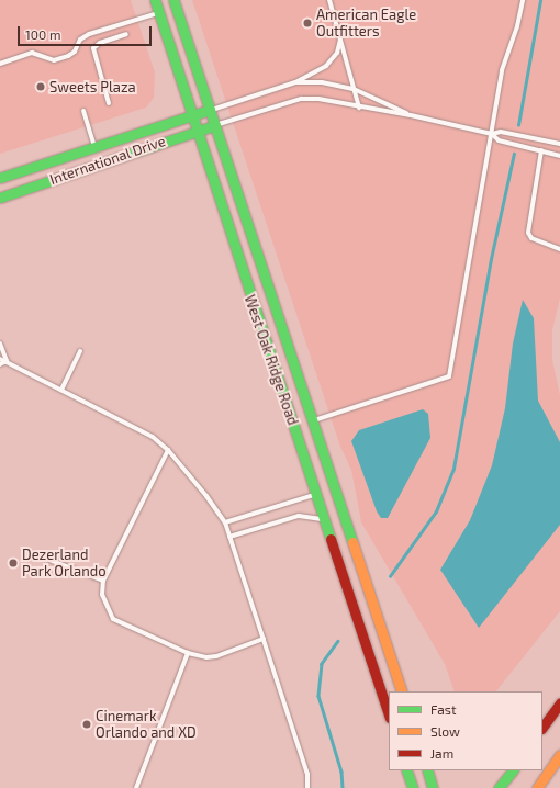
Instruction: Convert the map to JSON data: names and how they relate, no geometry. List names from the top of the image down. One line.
{"streets":{"main road":["International Drive","West Oak Ridge Road"]},"crossings":[["International Drive","West Oak Ridge Road"]],"places":["American Eagle Outfitters","Sweets Plaza","Dezerland Park Orlando","Cinemark Orlando and XD"],"legend":["Fast","Slow","Jam"],"scale_bar":"100 m"}
